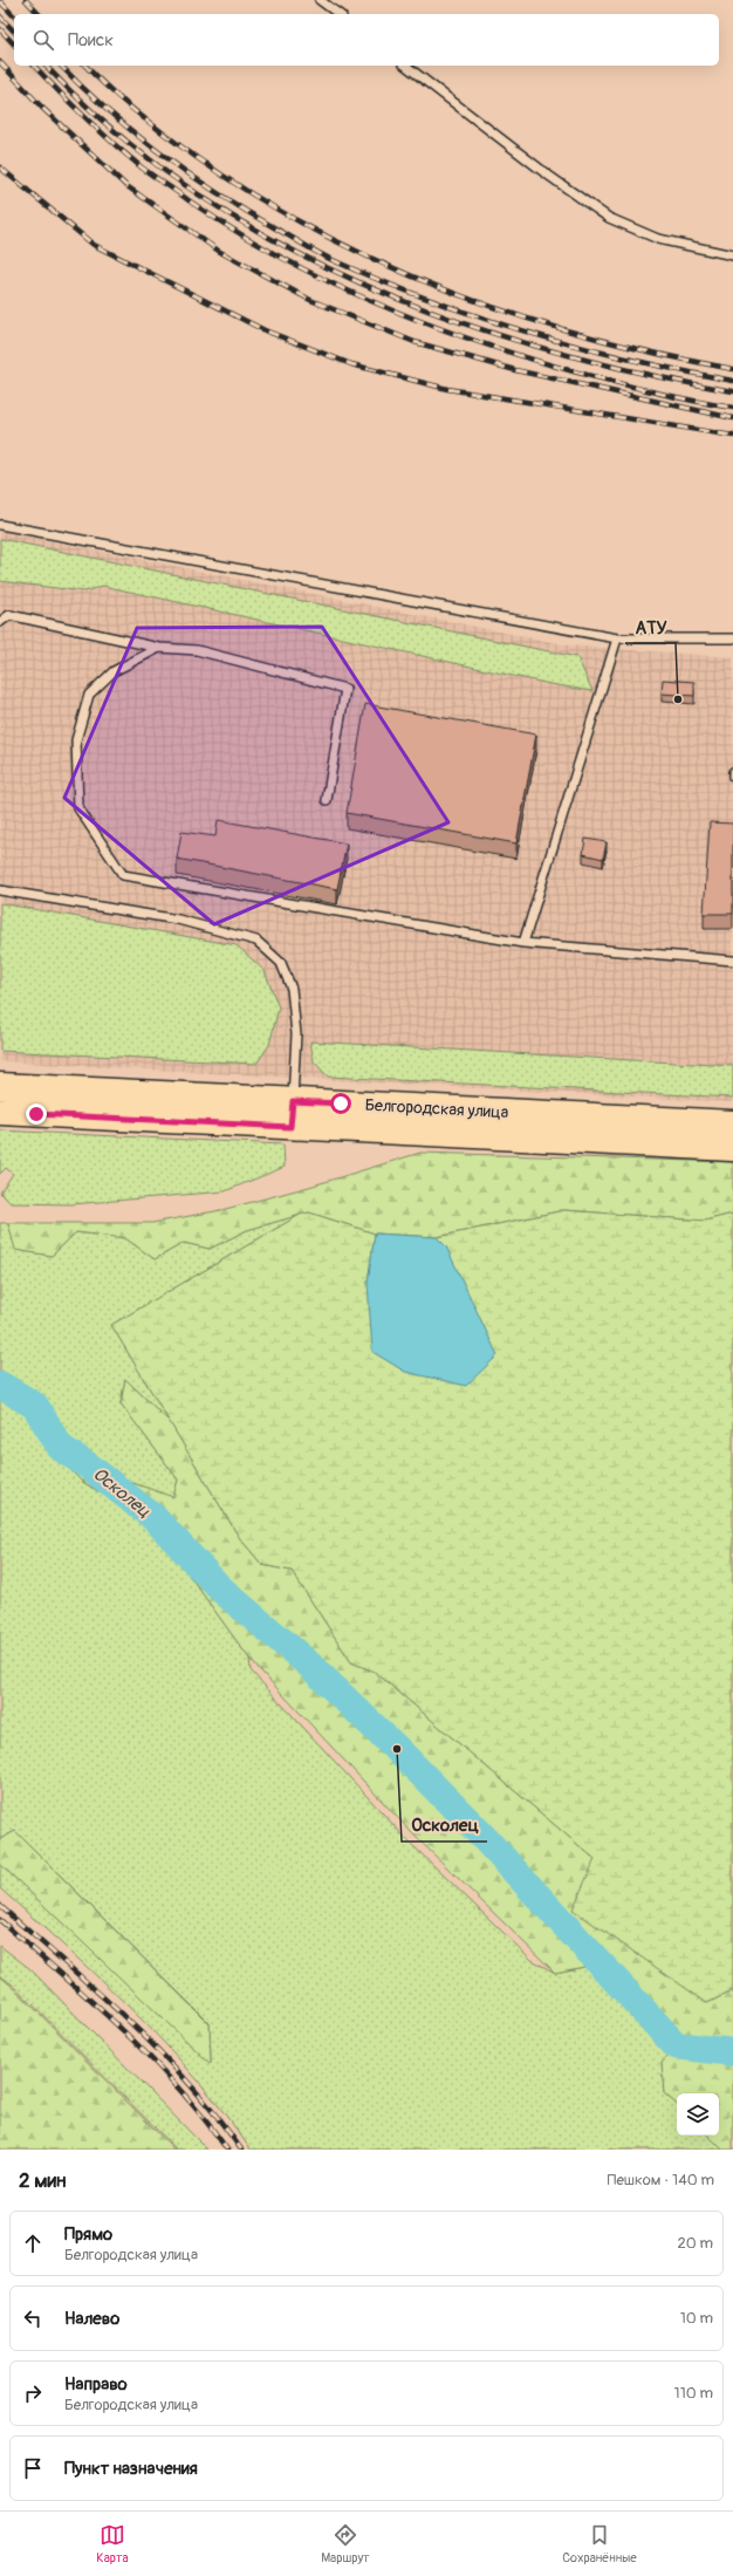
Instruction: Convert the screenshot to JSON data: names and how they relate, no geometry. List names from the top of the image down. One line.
{"streets":{"main road":["Белгородская улица"]},"water":["Осколец"],"places":["АТУ","Осколец"],"page":{"search":"Поиск","heading":["2 мин","Пешком · 140 m"],"list":[["Прямо","Белгородская улица","20 m"],["Налево","10 m"],["Направо","Белгородская улица","110 m"],"Пункт назначения"],"nav":["Карта","Маршрут","Сохранённые"]}}
